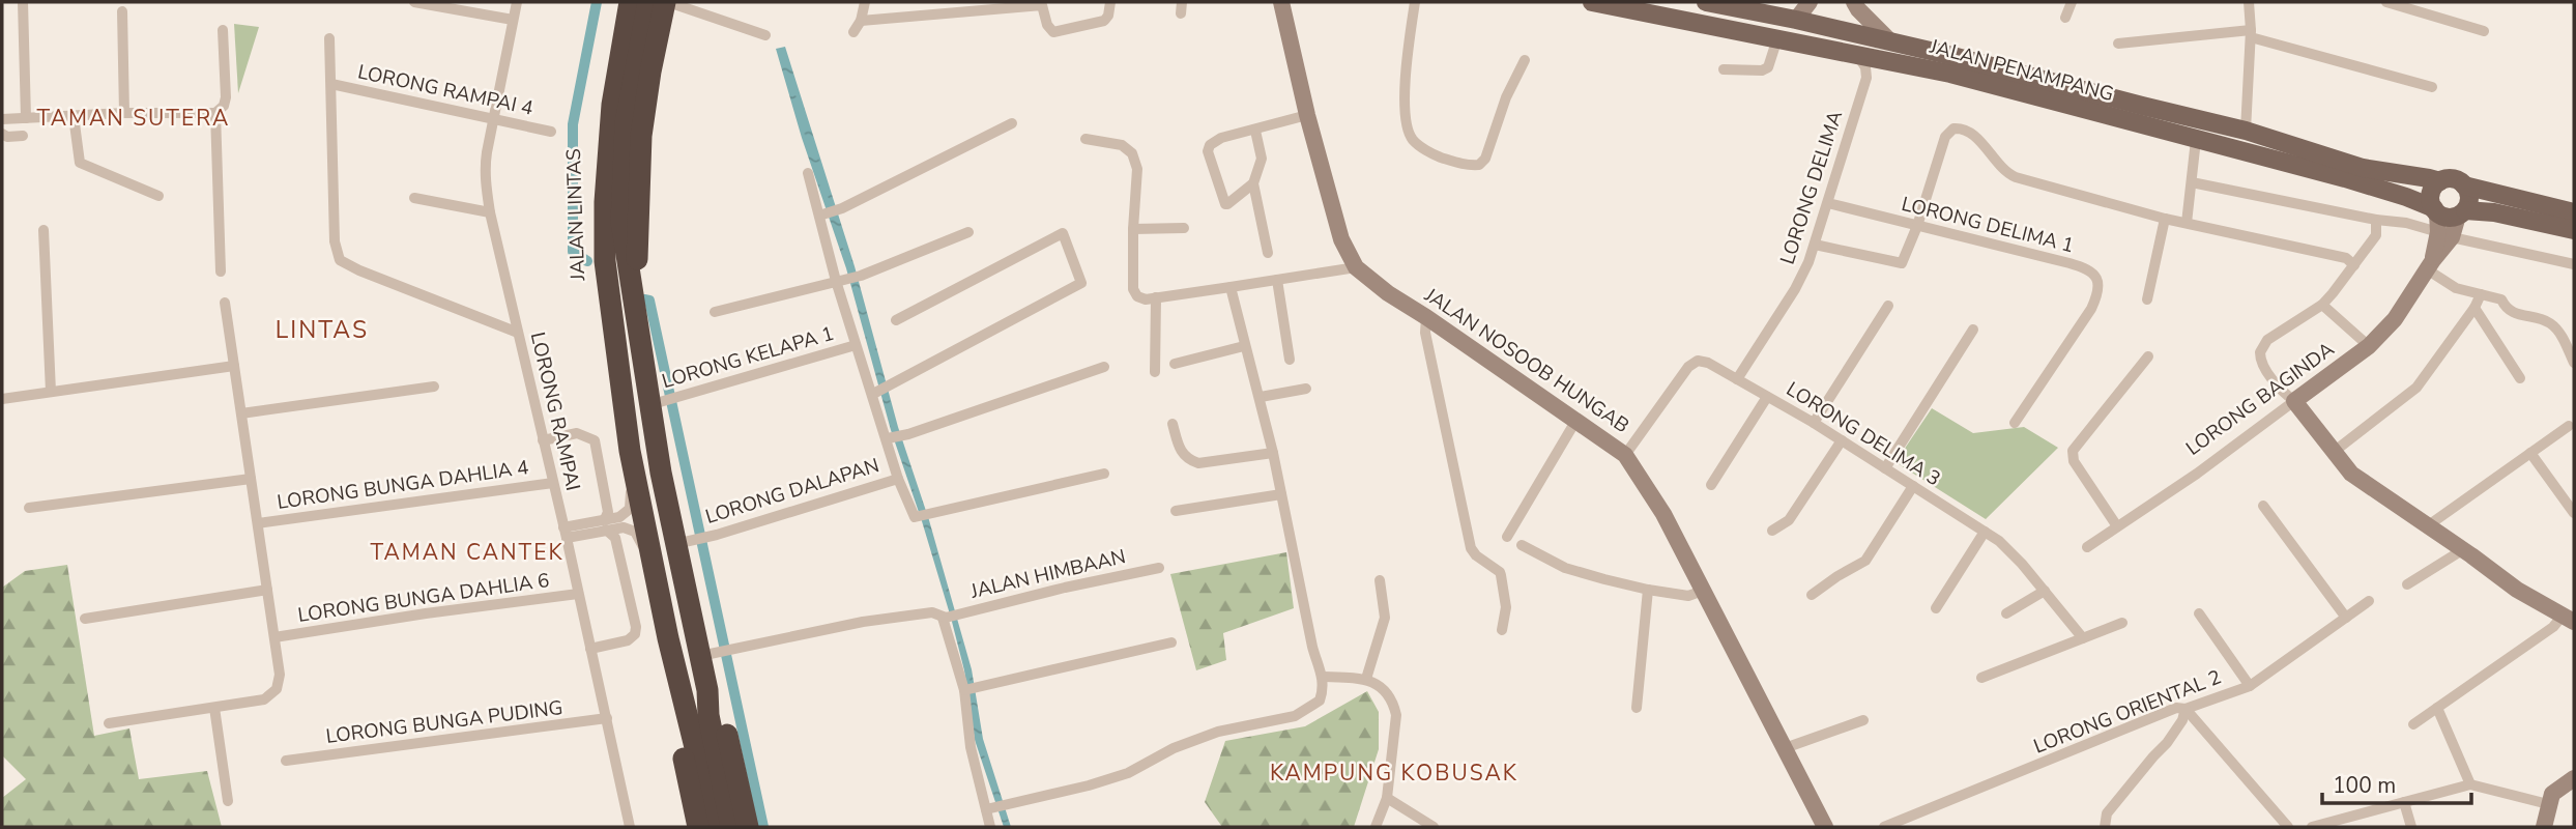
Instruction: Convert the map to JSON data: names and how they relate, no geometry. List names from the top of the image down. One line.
{"streets":{"highway":["JALAN LINTAS"],"main road":["JALAN PENAMPANG","JALAN NOSOOB HUNGAB","LORONG BAGINDA"],"street":["LORONG RAMPAI 4","LORONG DELIMA","LORONG DELIMA 1","LORONG KELAPA 1","LORONG RAMPAI","LORONG DELIMA 3","LORONG BUNGA DAHLIA 4","LORONG DALAPAN","JALAN HIMBAAN","LORONG BUNGA DAHLIA 6","LORONG ORIENTAL 2","LORONG BUNGA PUDING"]},"crossings":[["JALAN PENAMPANG","LORONG BAGINDA"],["LORONG RAMPAI 4","LORONG RAMPAI"],["LORONG DELIMA","LORONG DELIMA 1"],["LORONG DELIMA","LORONG DELIMA 3"],["JALAN NOSOOB HUNGAB","LORONG DELIMA 3"],["LORONG RAMPAI","LORONG BUNGA DAHLIA 4"],["LORONG RAMPAI","LORONG BUNGA DAHLIA 6"],["LORONG RAMPAI","LORONG BUNGA PUDING"]],"districts":["TAMAN SUTERA","LINTAS","TAMAN CANTEK","KAMPUNG KOBUSAK"],"scale_bar":"100 m"}
